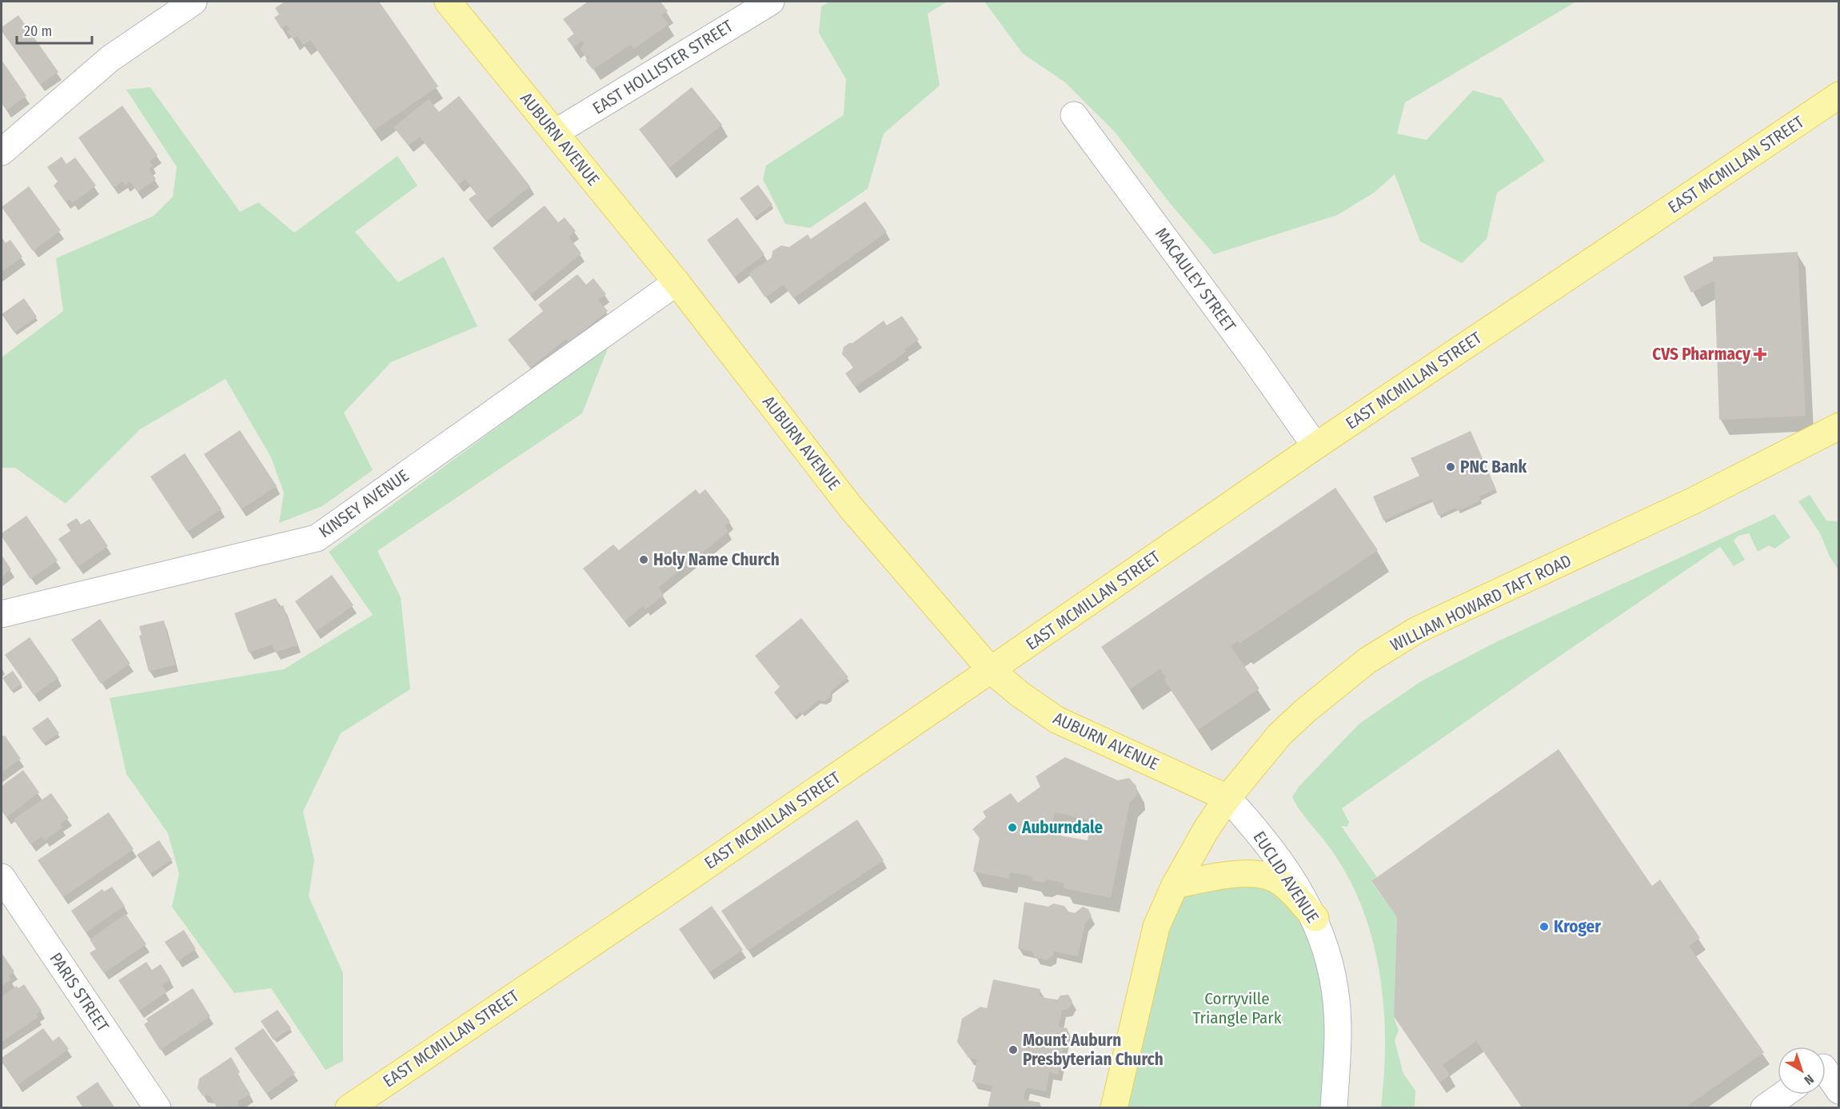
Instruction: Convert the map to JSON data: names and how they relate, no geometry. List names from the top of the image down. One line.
{"streets":{"main road":["AUBURN AVENUE","EAST MCMILLAN STREET","WILLIAM HOWARD TAFT ROAD"],"street":["EAST HOLLISTER STREET","MACAULEY STREET","KINSEY AVENUE","EUCLID AVENUE","PARIS STREET"]},"crossings":[["EAST HOLLISTER STREET","AUBURN AVENUE"],["AUBURN AVENUE","EAST MCMILLAN STREET"],["AUBURN AVENUE","KINSEY AVENUE"],["AUBURN AVENUE","WILLIAM HOWARD TAFT ROAD"],["AUBURN AVENUE","EUCLID AVENUE"],["EAST MCMILLAN STREET","MACAULEY STREET"],["WILLIAM HOWARD TAFT ROAD","EUCLID AVENUE"]],"parks":["Corryville Triangle Park"],"places":{"health":["CVS Pharmacy"],"other":["PNC Bank","Holy Name Church","Auburndale","Kroger","Mount Auburn Presbyterian Church"]},"scale_bar":"20 m","north":"bottom right"}
